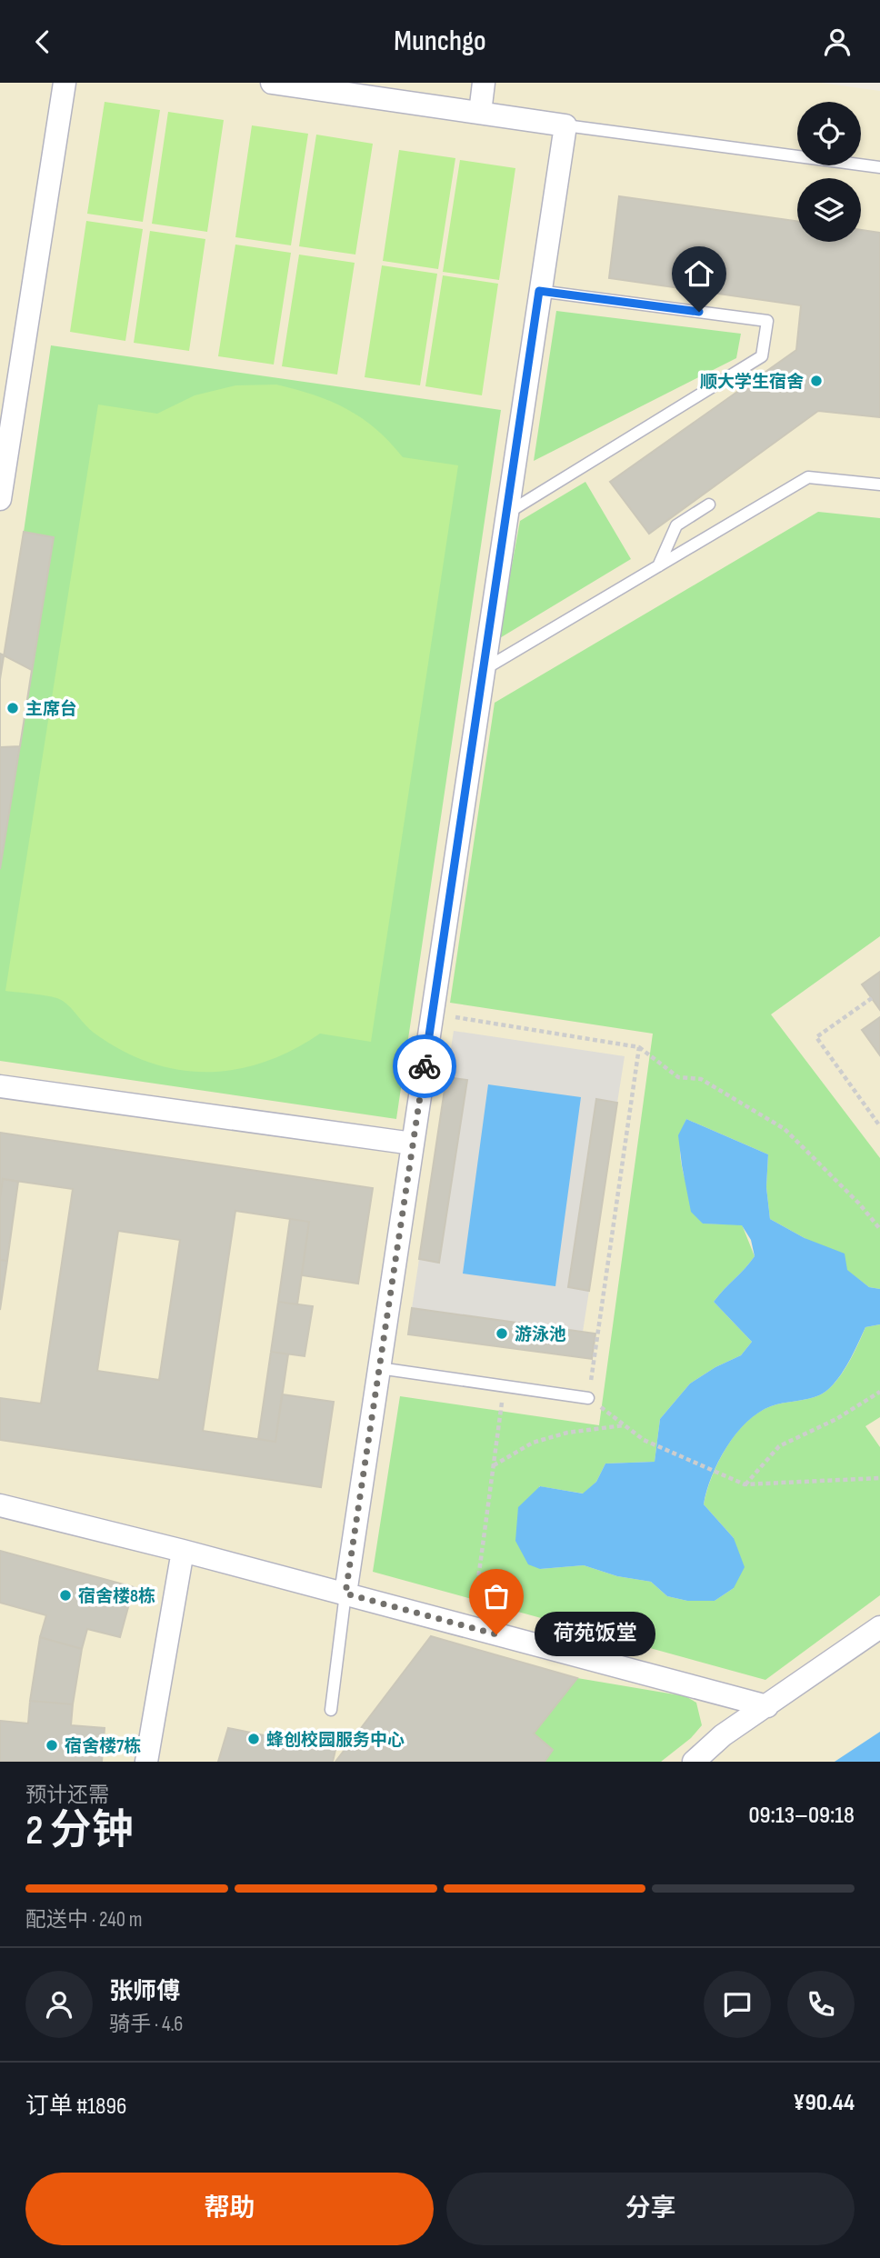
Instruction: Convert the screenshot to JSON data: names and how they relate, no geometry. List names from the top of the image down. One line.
{"places":["顺大学生宿舍","主席台","游泳池","宿舍楼8栋","荷苑饭堂","蜂创校园服务中心","宿舍楼7栋"],"page":{"header":"Munchgo","bubble":"荷苑饭堂","heading":["2 分钟","预计还需","09:13–09:18"],"panel":["张师傅","骑手 · 4.6","订单 #1896","¥90.44"],"bar":"配送中 · 240 m","buttons":["帮助","分享"]}}
